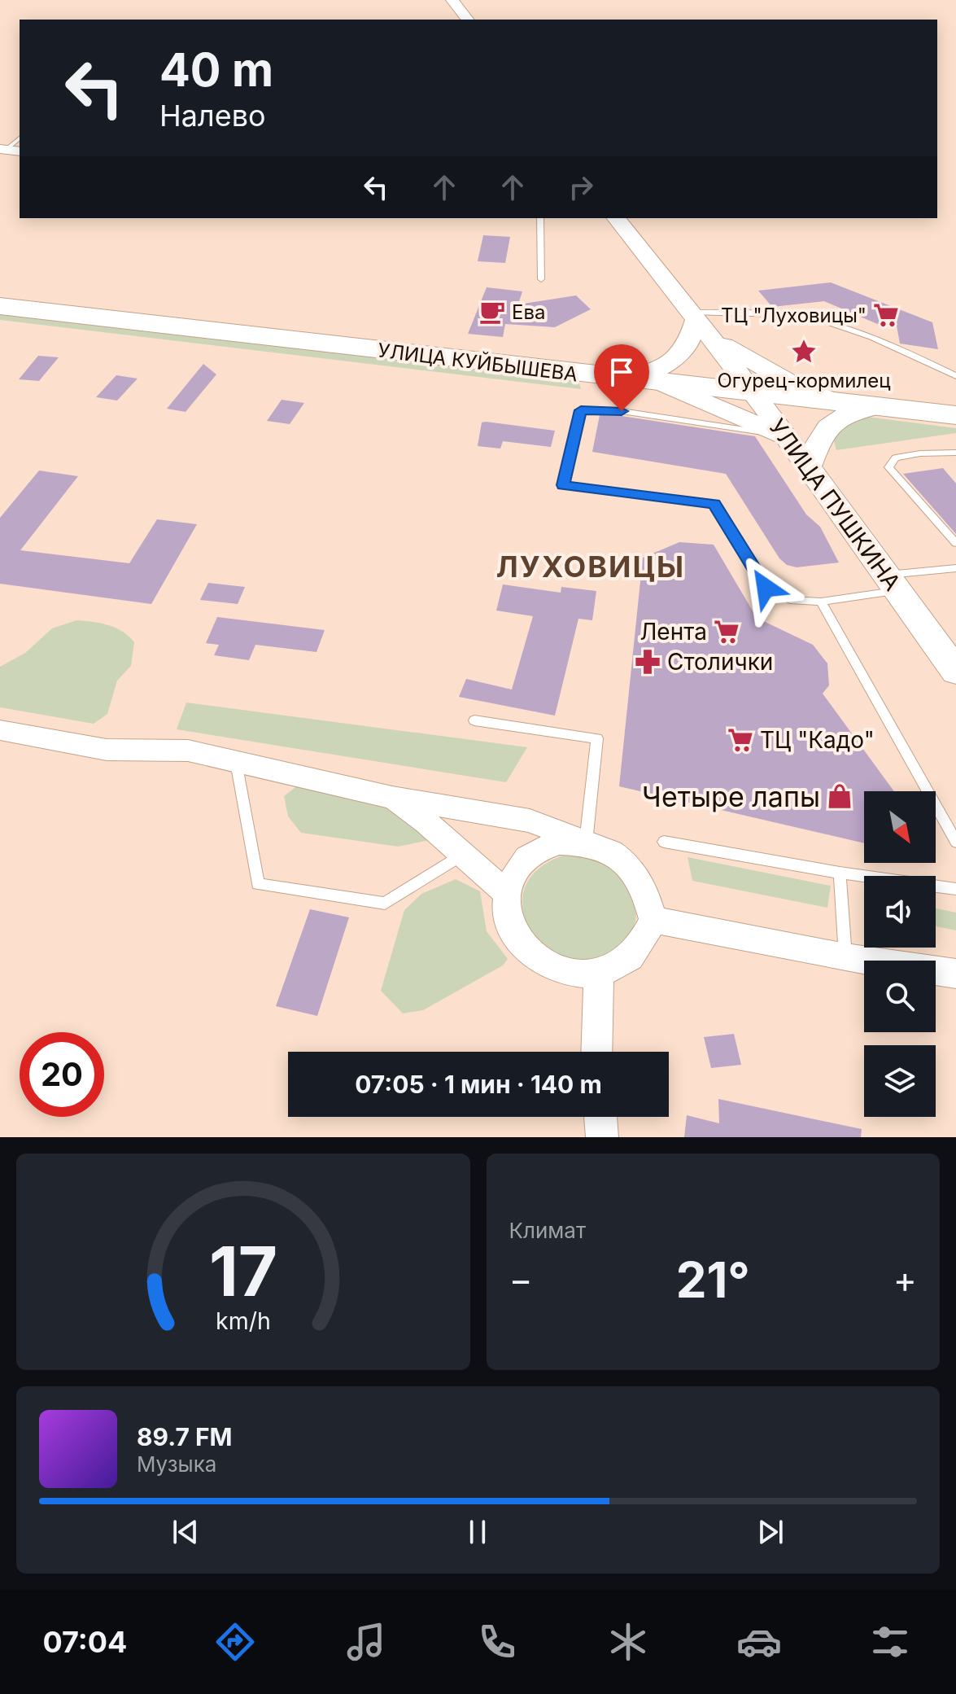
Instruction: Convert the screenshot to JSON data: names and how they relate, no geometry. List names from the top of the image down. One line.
{"streets":{"highway":["УЛИЦА КУЙБЫШЕВА"],"main road":["УЛИЦА ПУШКИНА"]},"crossings":[["УЛИЦА КУЙБЫШЕВА","УЛИЦА ПУШКИНА"]],"districts":["ЛУХОВИЦЫ"],"places":{"cafe":["Ева"],"supermarket":["ТЦ \"Луховицы\"","Лента","ТЦ \"Кадо\""],"place":["Огурец-кормилец"],"pharmacy":["Столички"],"shop":["Четыре лапы"]},"north":"bottom right","page":{"turn":["40 m","Налево"],"limit":"20","trip":"07:05 · 1 мин · 140 m","tile":"Климат","heat":["−","21°","+"],"song":["89.7 FM","Музыка"],"tabs":"07:04","gauge":["17","km/h"]}}
